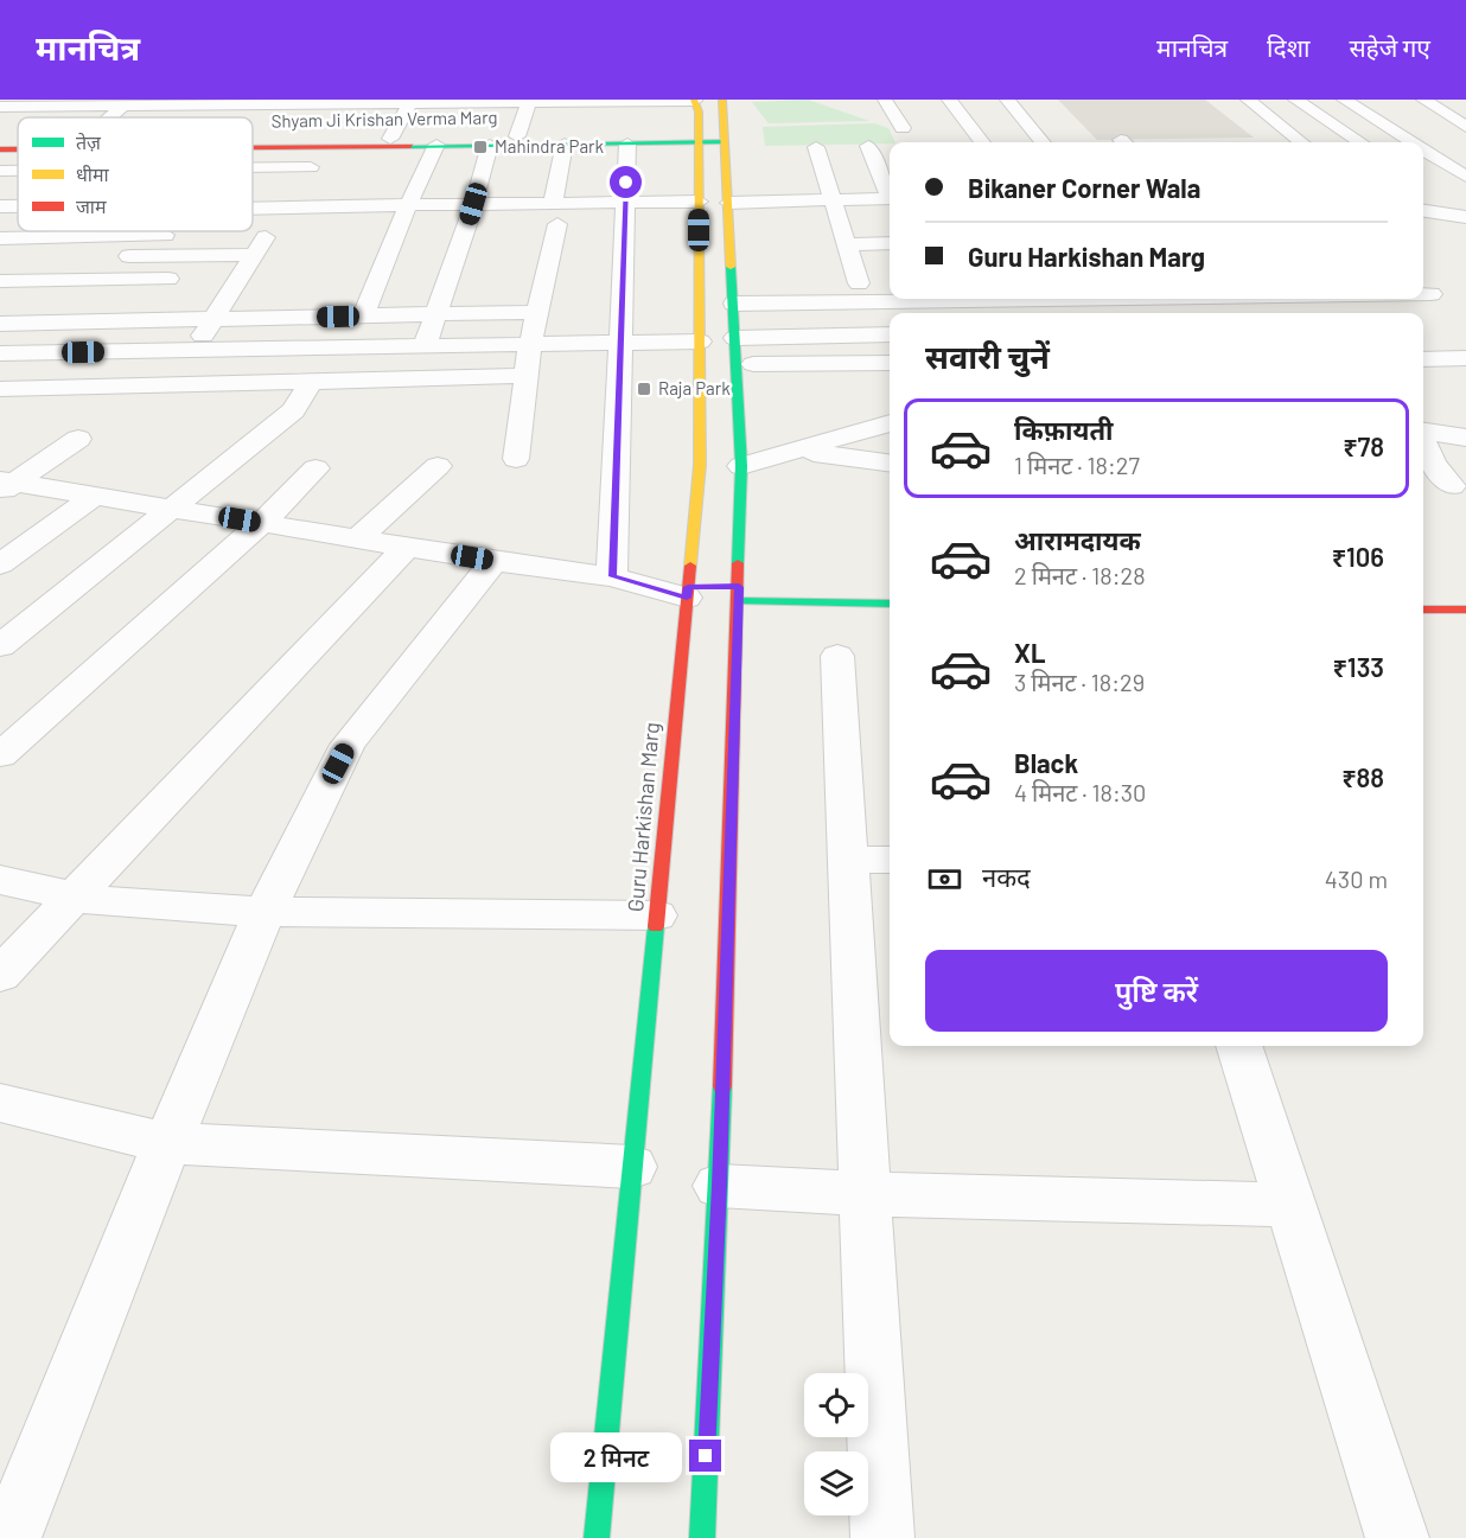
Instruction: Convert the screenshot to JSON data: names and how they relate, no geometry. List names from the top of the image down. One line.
{"streets":{"main road":["Shyam Ji Krishan Verma Marg","Guru Harkishan Marg"]},"crossings":[["Shyam Ji Krishan Verma Marg","Guru Harkishan Marg"]],"places":{"transit":["Mahindra Park","Raja Park"]},"legend":["तेज़","धीमा","जाम"],"page":{"header":"मानचित्र","nav":["मानचित्र","दिशा","सहेजे गए"],"banner":["Bikaner Corner Wala","Guru Harkishan Marg"],"heading":"सवारी चुनें","list":[{"name":"किफ़ायती","note":"1 मिनट · 18:27","value":"₹78"},{"name":"आरामदायक","note":"2 मिनट · 18:28","value":"₹106"},{"name":"XL","note":"3 मिनट · 18:29","value":"₹133"},{"name":"Black","note":"4 मिनट · 18:30","value":"₹88"}],"pay":["नकद","430 m"],"buttons":"पुष्टि करें","bubble":"2 मिनट"}}
